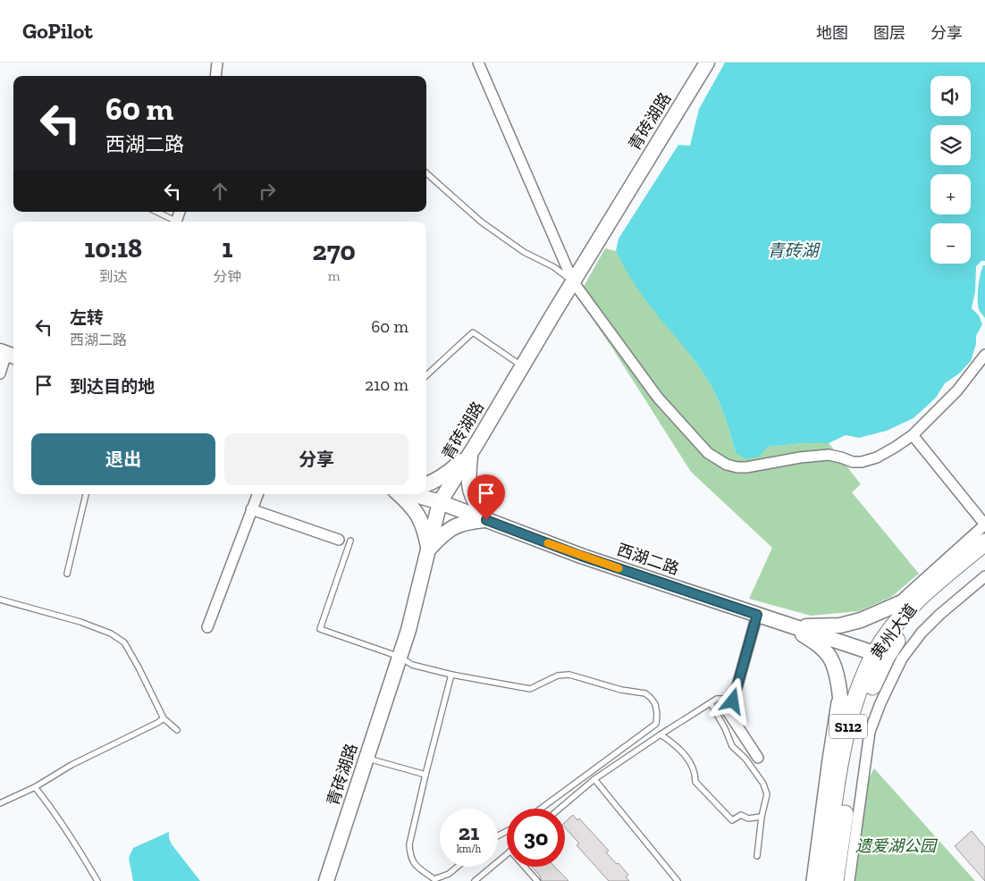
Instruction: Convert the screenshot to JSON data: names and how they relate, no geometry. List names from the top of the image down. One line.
{"streets":{"main road":["青砖湖路","西湖二路","黄州大道","S112"]},"crossings":[["青砖湖路","西湖二路"],["西湖二路","黄州大道"]],"water":["青砖湖"],"parks":["遗爱湖公园"],"page":{"header":"GoPilot","nav":["地图","图层","分享"],"map_buttons":["+","−"],"turn":["60 m","西湖二路"],"eta":["10:18","到达","1","分钟","270","m"],"list":[{"name":"左转","note":"西湖二路","value":"60 m"},{"name":"到达目的地","value":"210 m"}],"buttons":["退出","分享"],"speed":"21 km/h","limit":"30"}}
